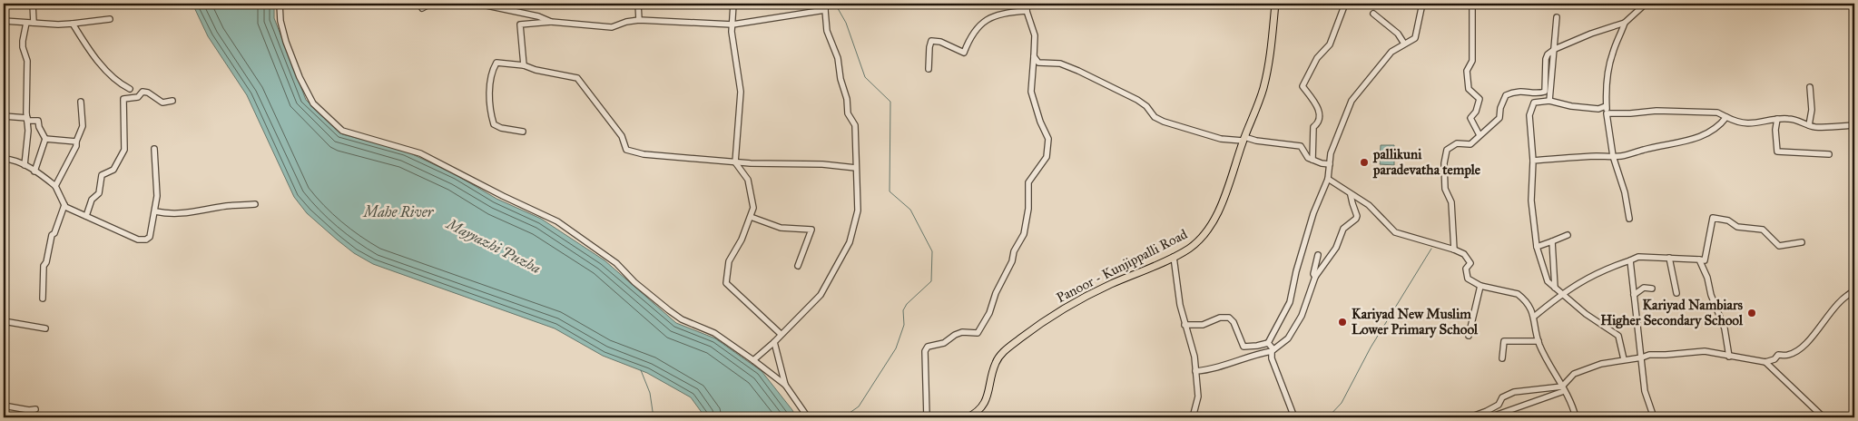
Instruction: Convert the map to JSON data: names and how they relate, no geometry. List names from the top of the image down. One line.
{"streets":{"main road":["Panoor - Kunjippalli Road"]},"water":["Mahe River","Mayyazhi Puzha"],"places":["pallikuni paradevatha temple","Kariyad Nambiars Higher Secondary School","Kariyad New Muslim Lower Primary School"]}
